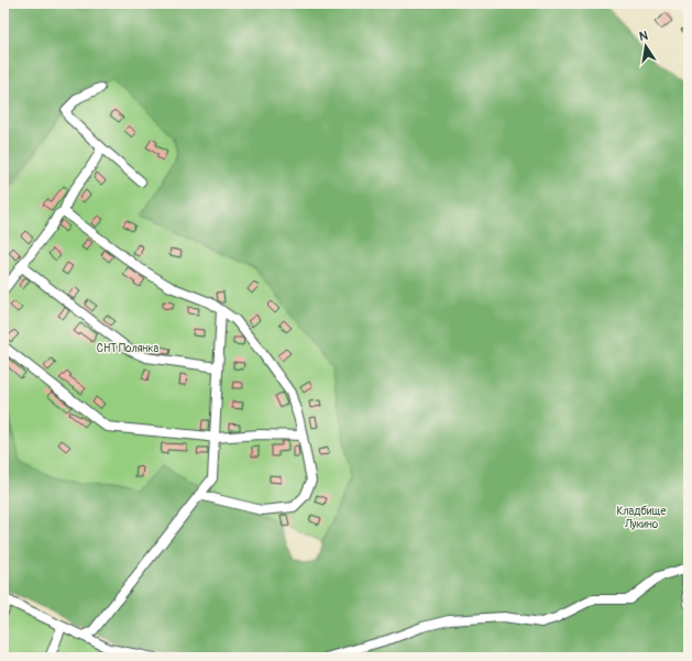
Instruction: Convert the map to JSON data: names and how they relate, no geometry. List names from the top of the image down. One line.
{"parks":["СНТ Полянка","Кладбище Лукино"],"north":"top"}
